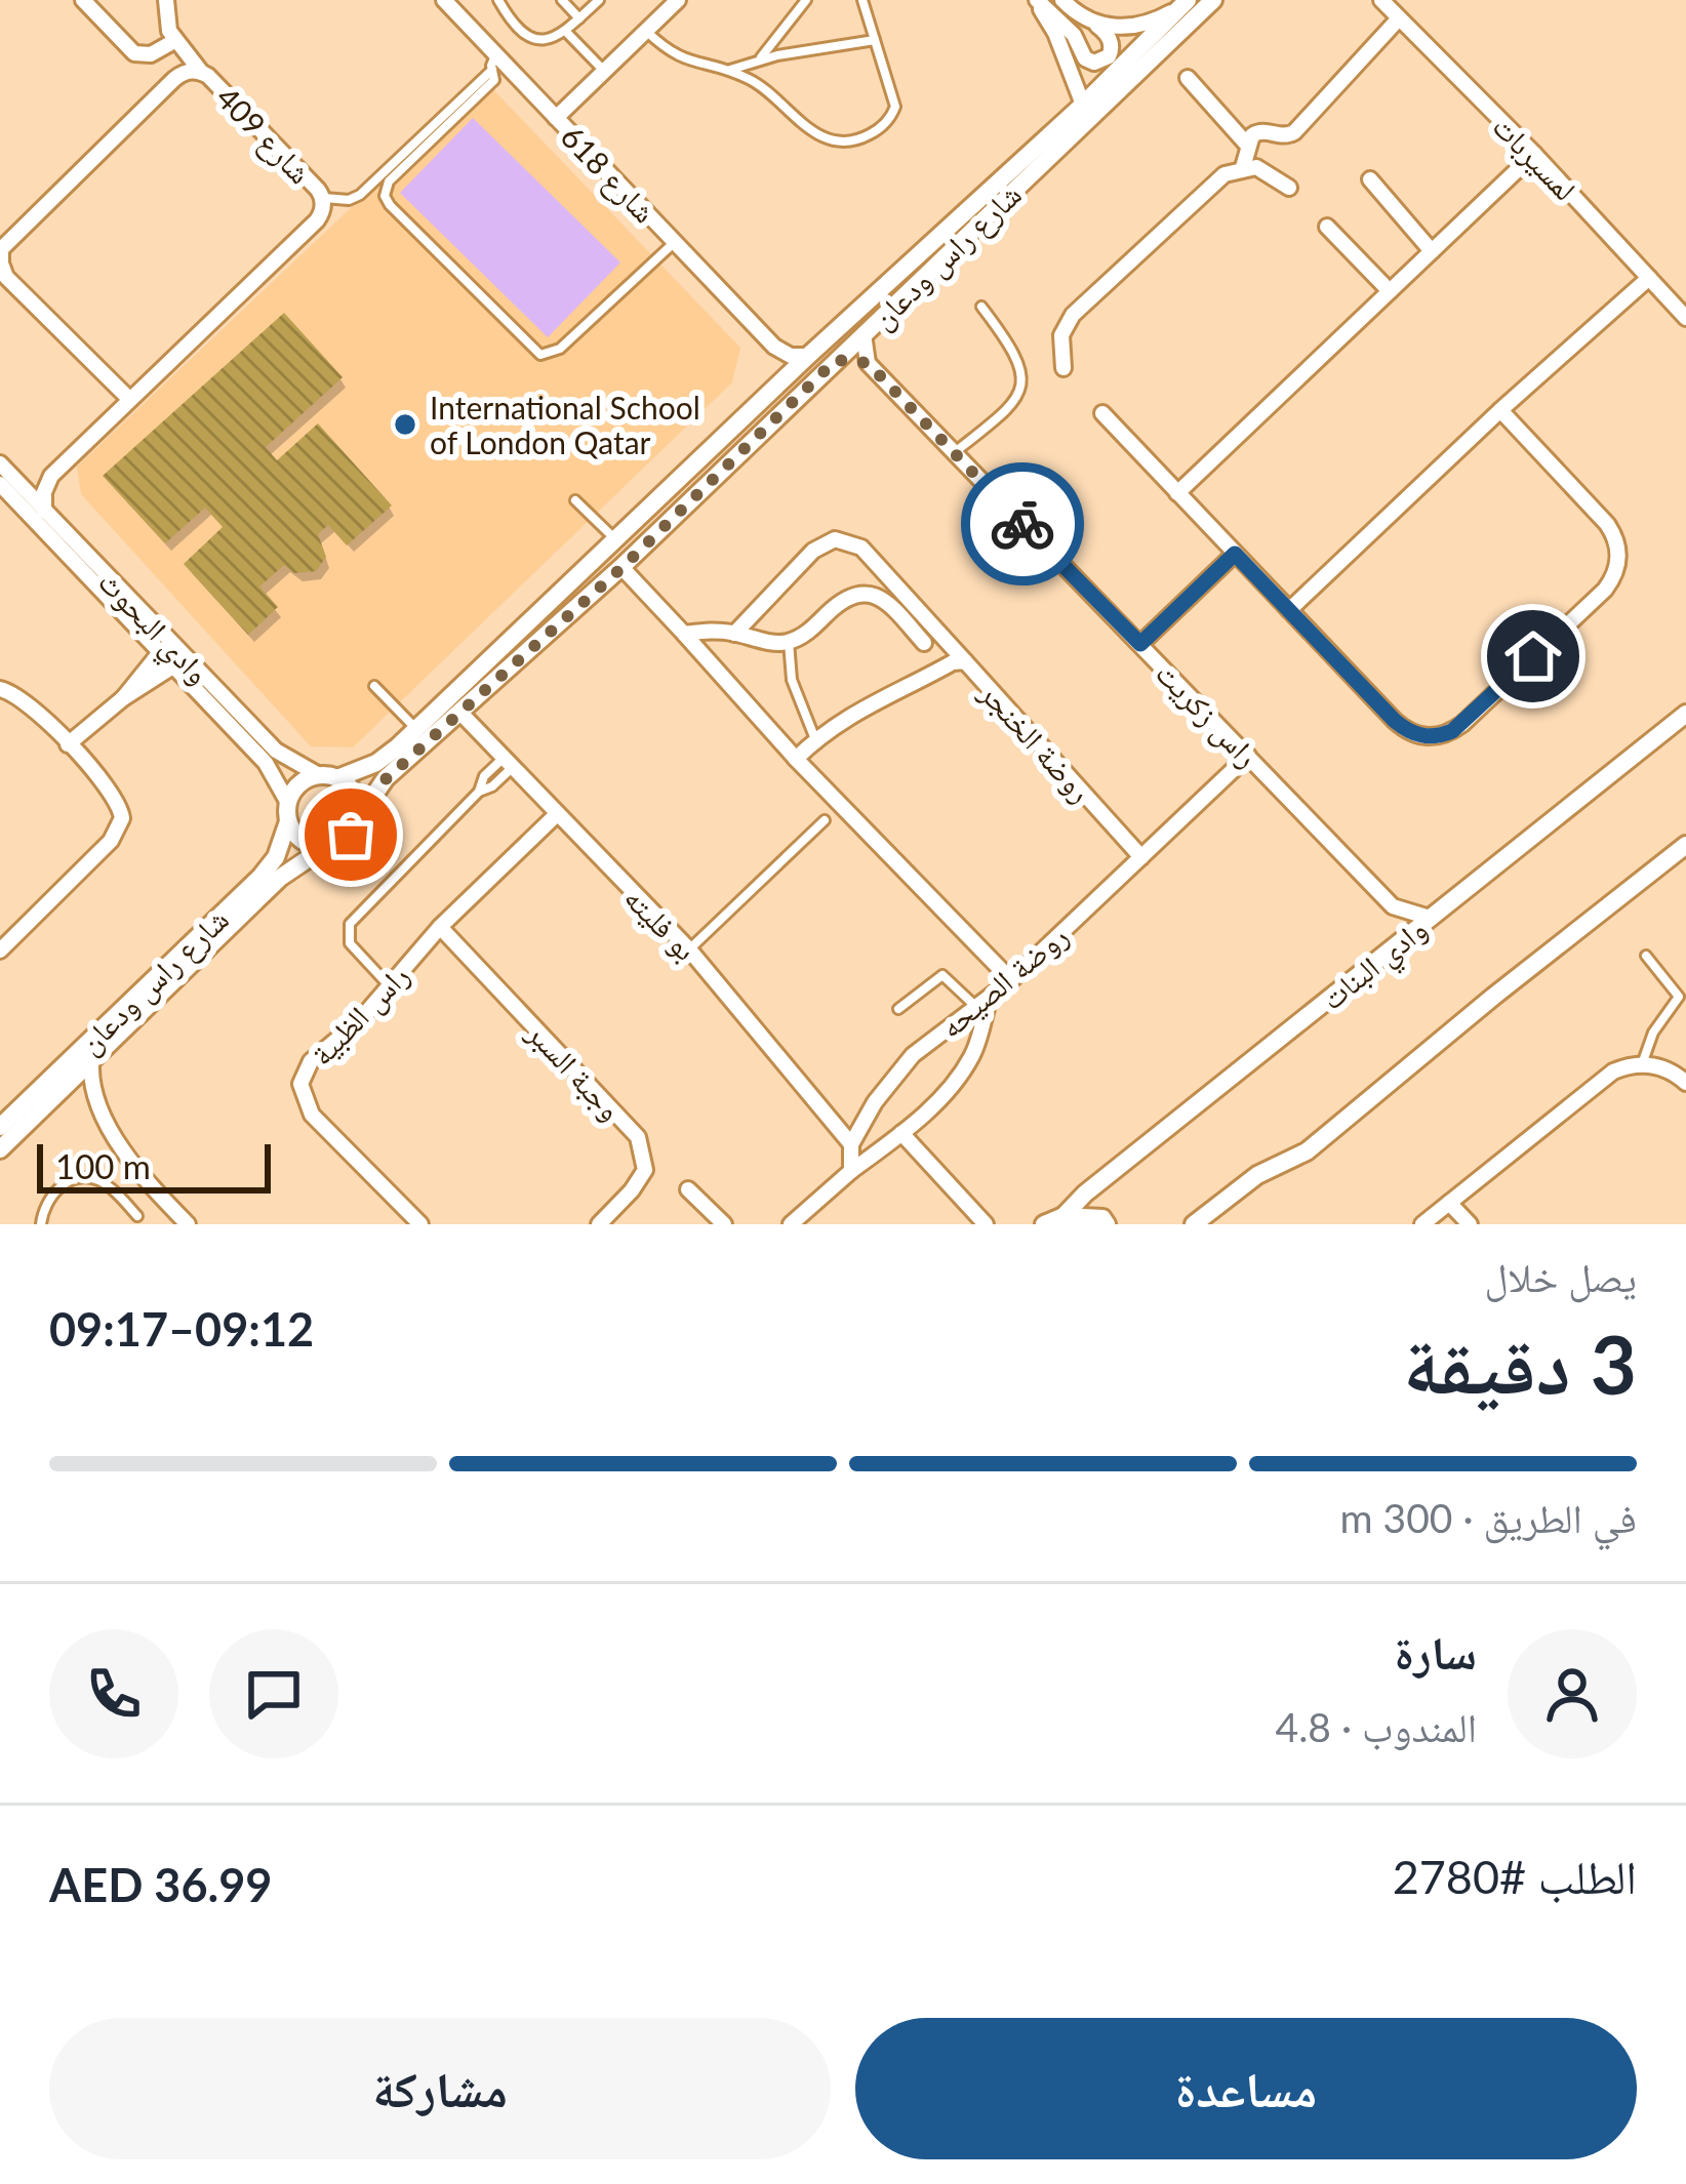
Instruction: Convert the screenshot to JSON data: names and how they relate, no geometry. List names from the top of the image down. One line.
{"streets":{"street":["شارع 409","لمسيربات","شارع 618","شارع راس ودعان","وادي البحوث","راس زكريت","روضة الخنجر","بو فليته","وادي البنات","روضة الصيحه","راس الظبية","وجبة السبر"]},"crossings":[["شارع 618","شارع راس ودعان"],["شارع راس ودعان","وادي البحوث"],["شارع راس ودعان","بو فليته"],["راس زكريت","وادي البنات"],["راس زكريت","روضة الصيحه"],["روضة الخنجر","روضة الصيحه"],["بو فليته","روضة الصيحه"],["بو فليته","راس الظبية"],["راس الظبية","وجبة السبر"]],"places":["International School of London Qatar"],"scale_bar":"100 m","page":{"scale":"100 m","heading":["3 دقيقة","يصل خلال","09:12–09:17"],"panel":["سارة","المندوب · 4.8","الطلب #2780","AED 36.99"],"bar":"في الطريق · 300 m","buttons":["مساعدة","مشاركة"]}}
